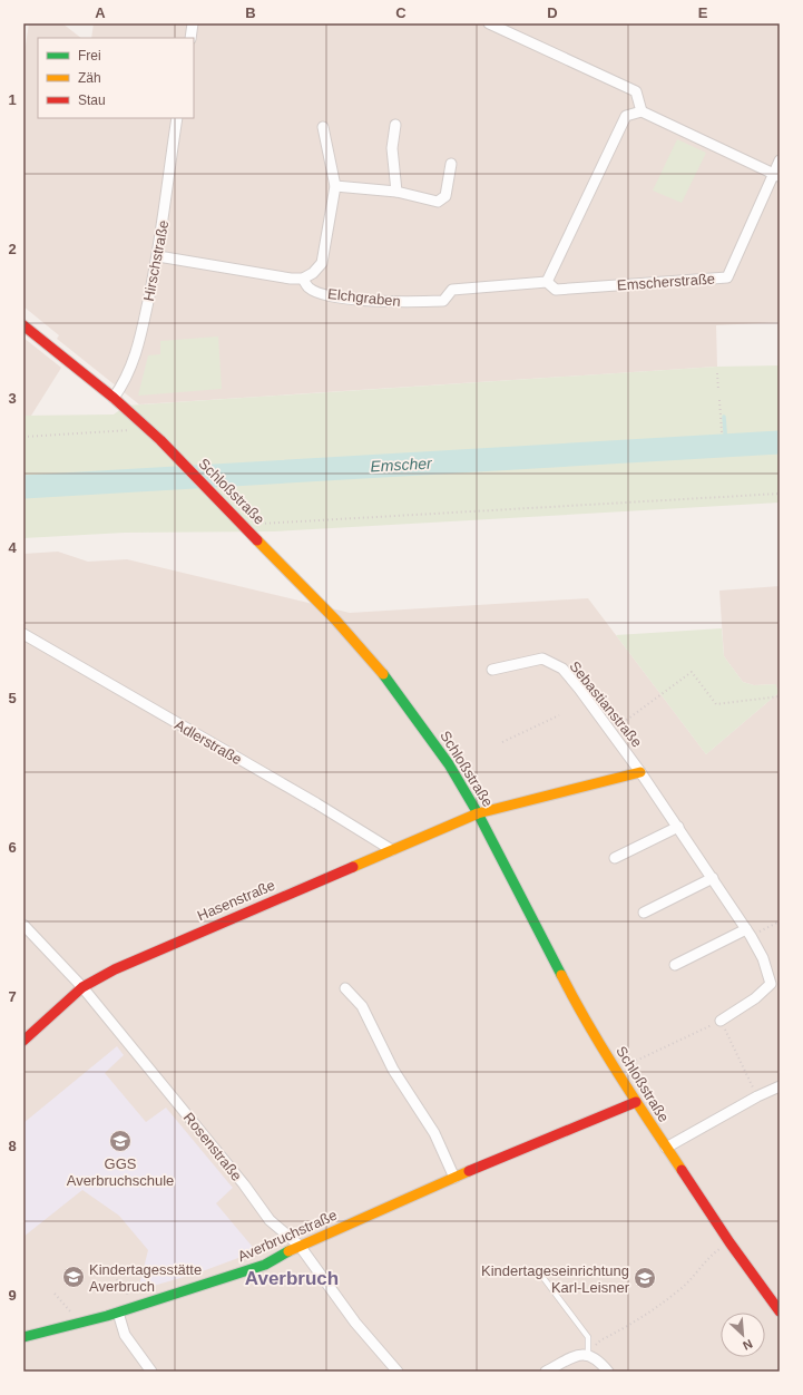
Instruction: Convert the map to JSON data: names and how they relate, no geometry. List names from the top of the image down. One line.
{"streets":{"street":["Hirschstraße","Emscherstraße","Elchgraben","Schloßstraße","Sebastianstraße","Adlerstraße","Hasenstraße","Rosenstraße","Averbruchstraße"]},"crossings":[["Hirschstraße","Schloßstraße"],["Emscherstraße","Elchgraben"],["Schloßstraße","Hasenstraße"],["Schloßstraße","Averbruchstraße"],["Adlerstraße","Hasenstraße"],["Hasenstraße","Rosenstraße"],["Rosenstraße","Averbruchstraße"]],"districts":["Averbruch"],"water":["Emscher"],"places":{"school or university":["GGS Averbruchschule","Kindertagesstätte Averbruch","Kindertageseinrichtung Karl-Leisner"]},"legend":["Frei","Zäh","Stau"],"north":"bottom right","grid":{"columns":["A","B","C","D","E"],"rows":["1","2","3","4","5","6","7","8","9"]}}
